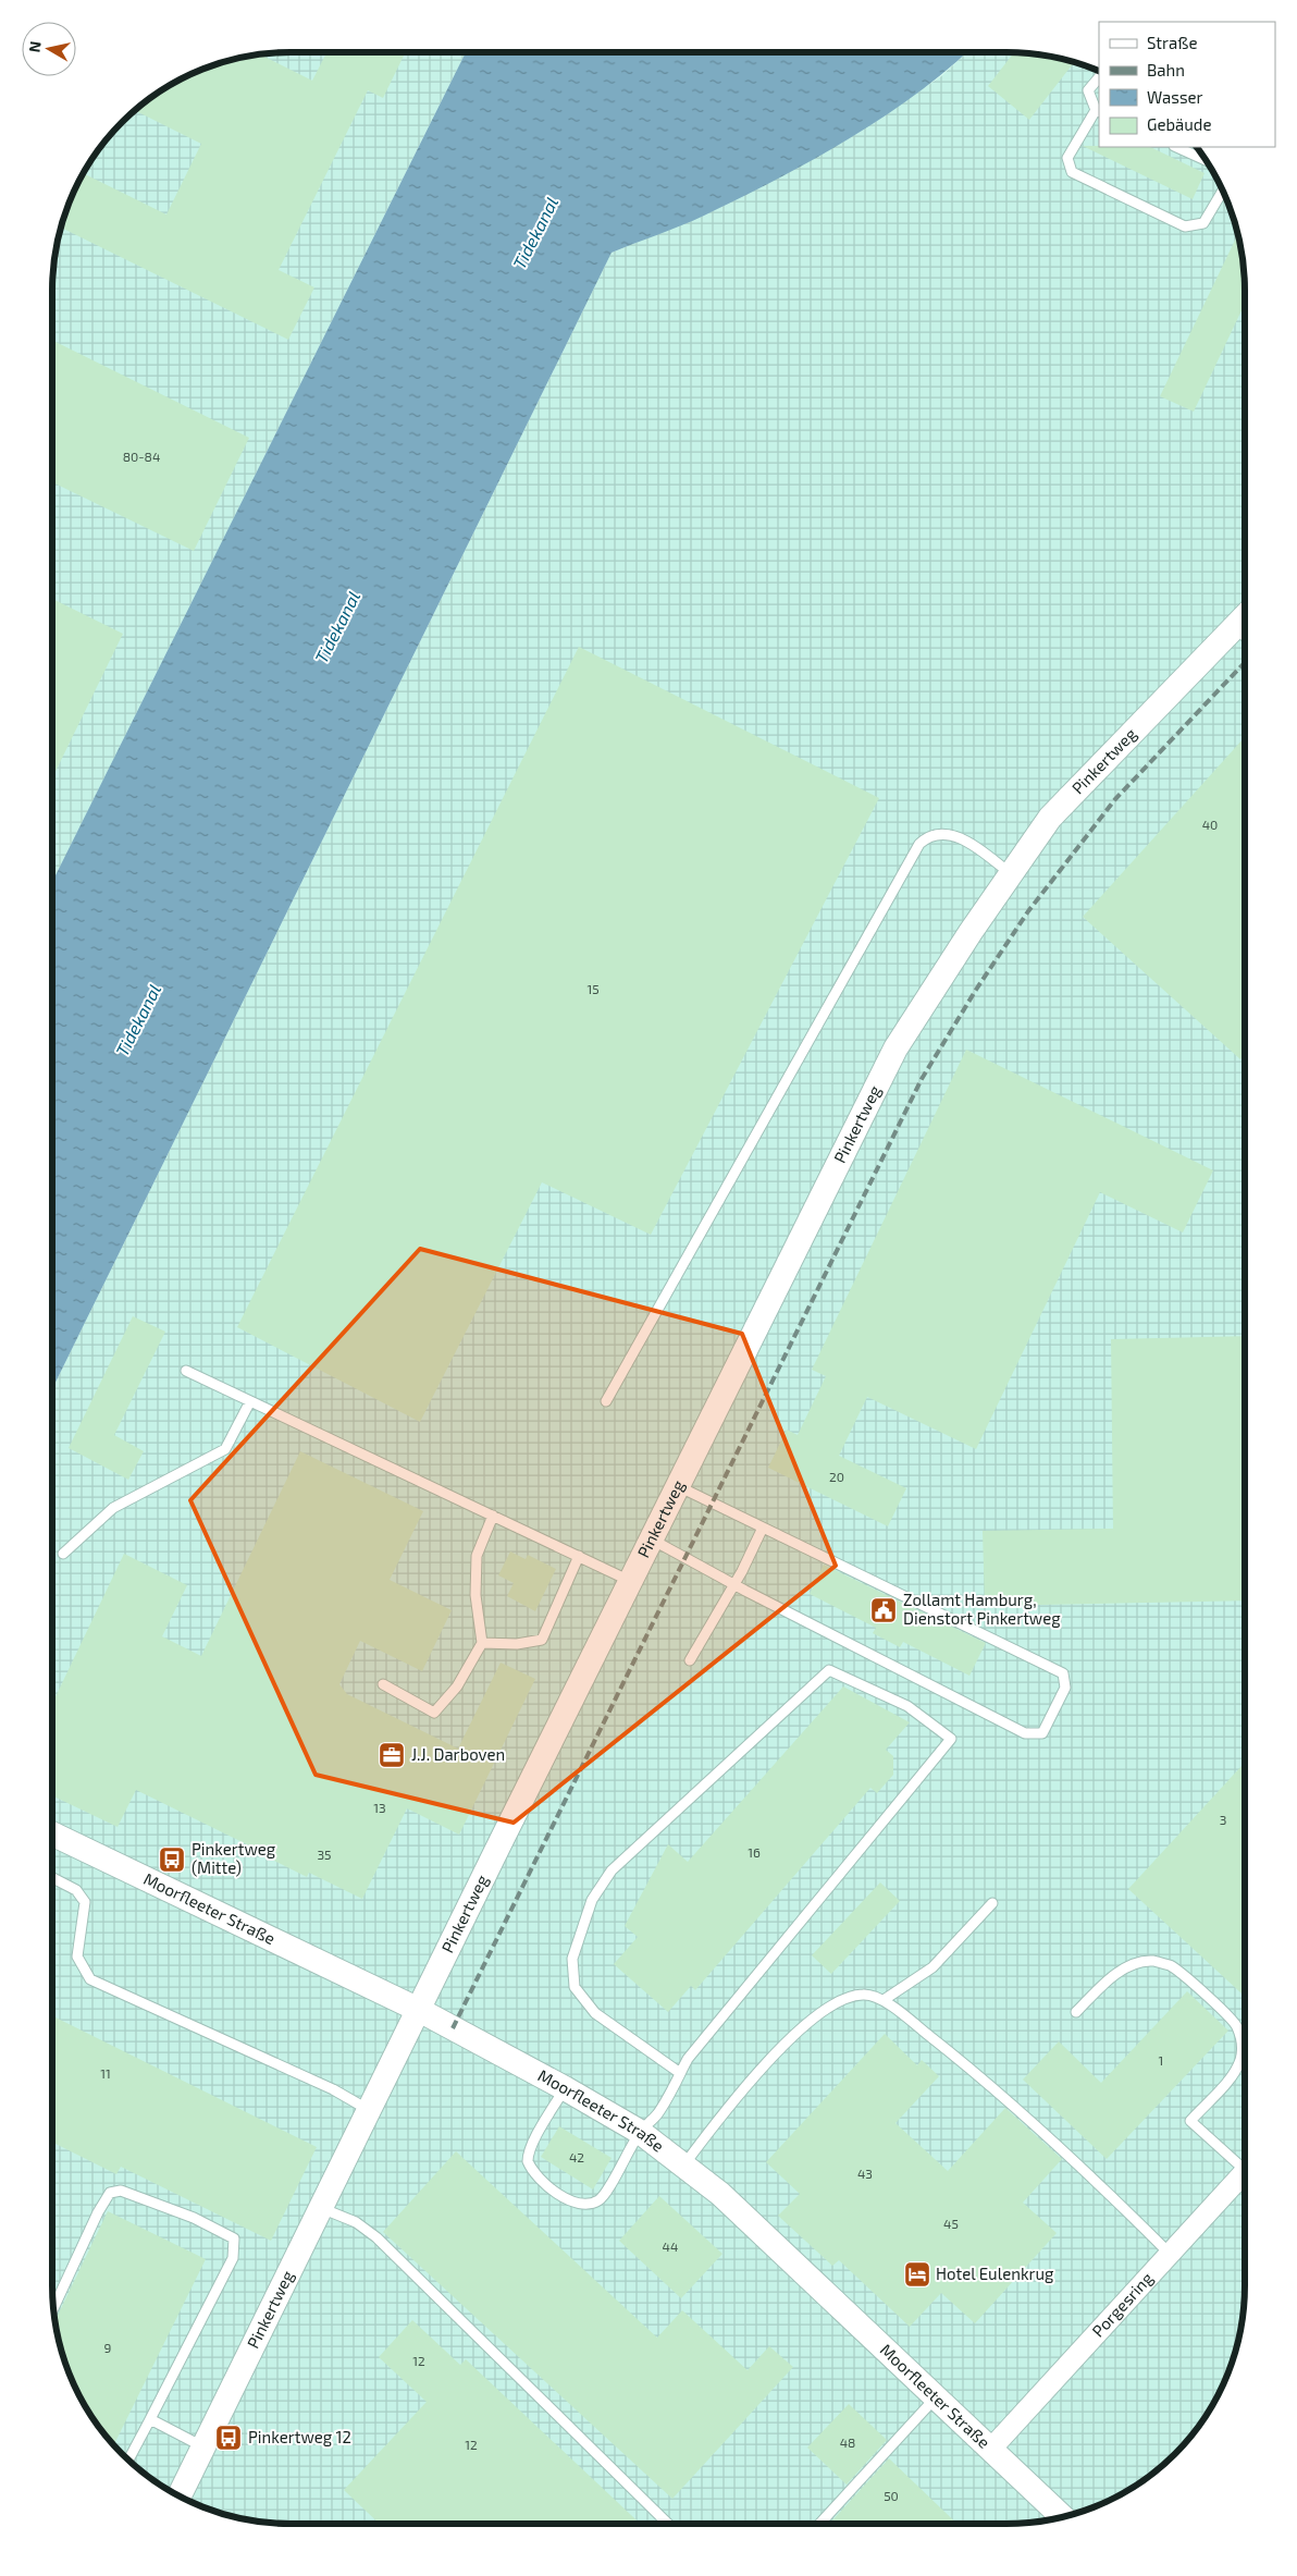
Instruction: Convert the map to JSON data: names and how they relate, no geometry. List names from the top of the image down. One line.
{"streets":{"street":["Pinkertweg","Moorfleeter Straße","Porgesring"]},"crossings":[["Pinkertweg","Moorfleeter Straße"],["Moorfleeter Straße","Porgesring"]],"water":["Tidekanal"],"places":{"public building":["Zollamt Hamburg, Dienstort Pinkertweg"],"office":["J.J. Darboven"],"bus stop":["Pinkertweg (Mitte)","Pinkertweg 12"],"hotel":["Hotel Eulenkrug"]},"house_numbers":["80-84","40","15","20","13","3","16","35","1","11","42","43","45","44","9","12","48","12","50"],"legend":["Straße","Bahn","Wasser","Gebäude"],"north":"left"}
